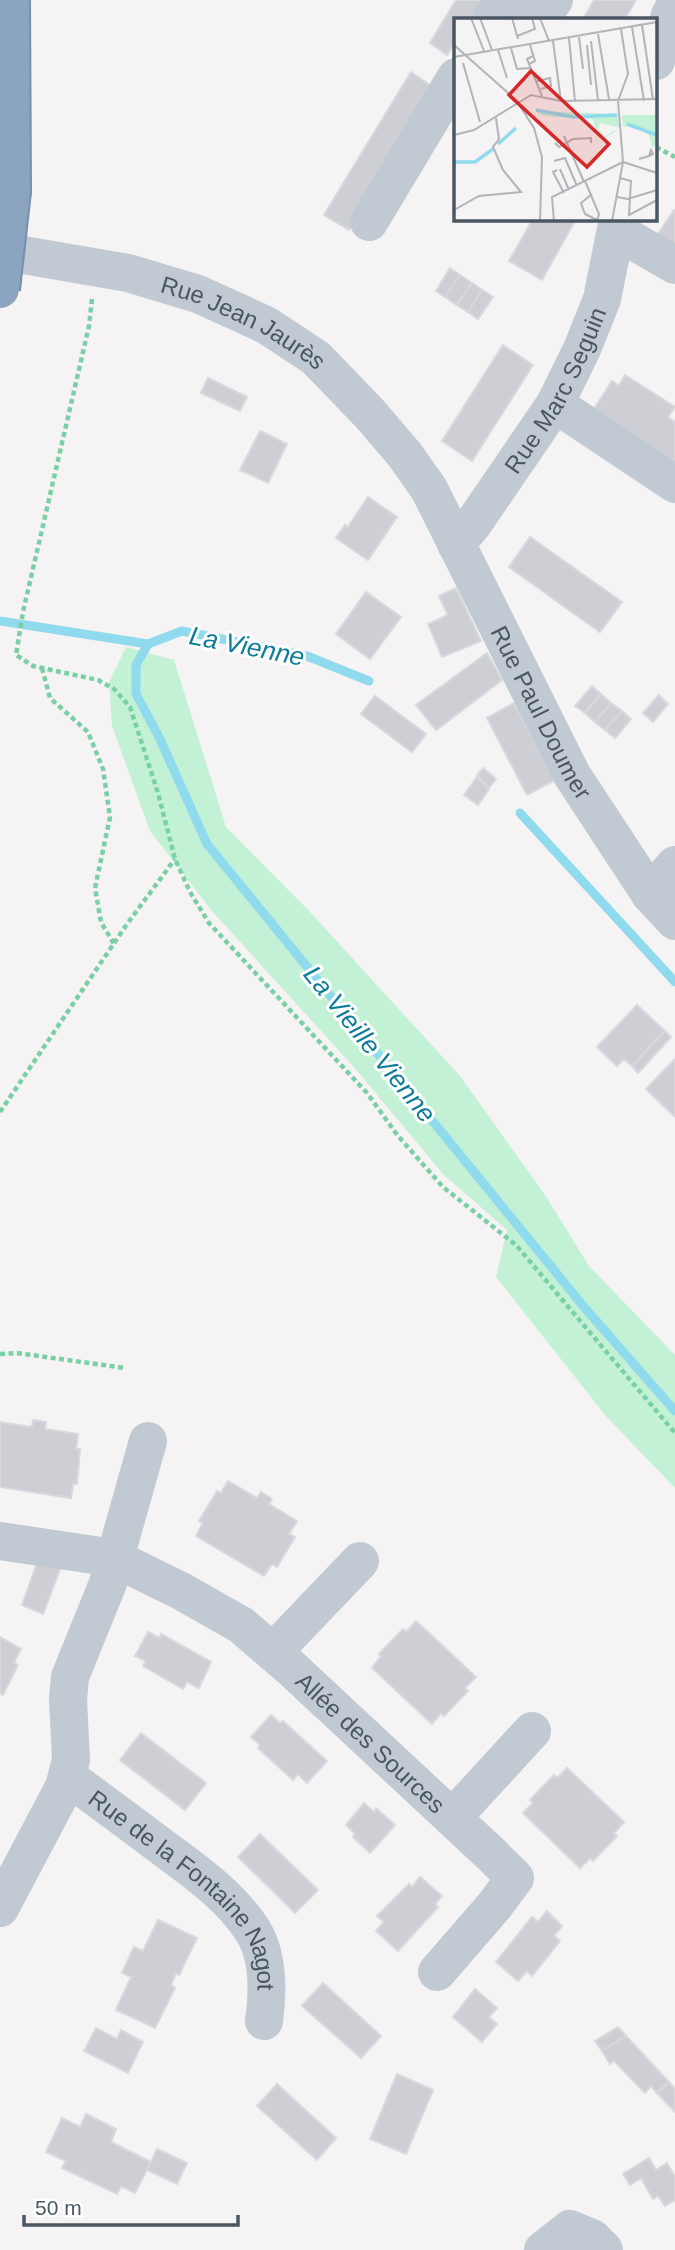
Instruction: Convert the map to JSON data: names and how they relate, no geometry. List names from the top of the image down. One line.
{"streets":{"street":["Rue Jean Jaurès","Rue Marc Seguin","Rue Paul Doumer","Allée des Sources","Rue de la Fontaine Nagot"]},"crossings":[["Rue Jean Jaurès","Rue Paul Doumer"],["Rue Marc Seguin","Rue Paul Doumer"]],"water":["La Vienne","La Vieille Vienne"],"scale_bar":"50 m"}
